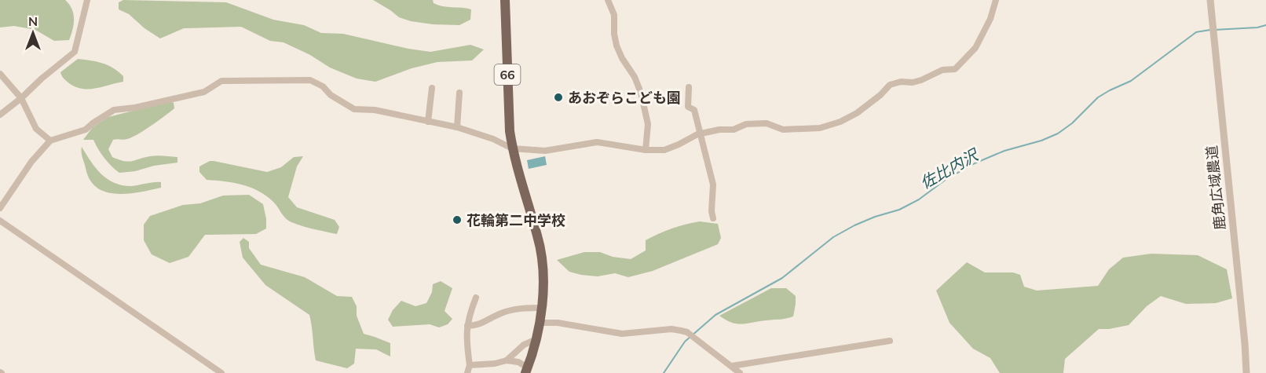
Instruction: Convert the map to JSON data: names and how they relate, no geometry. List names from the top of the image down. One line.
{"streets":{"main road":["66"],"street":["鹿角広域農道"]},"water":["佐比内沢"],"places":["あおぞらこども園","花輪第二中学校"],"north":"top"}
